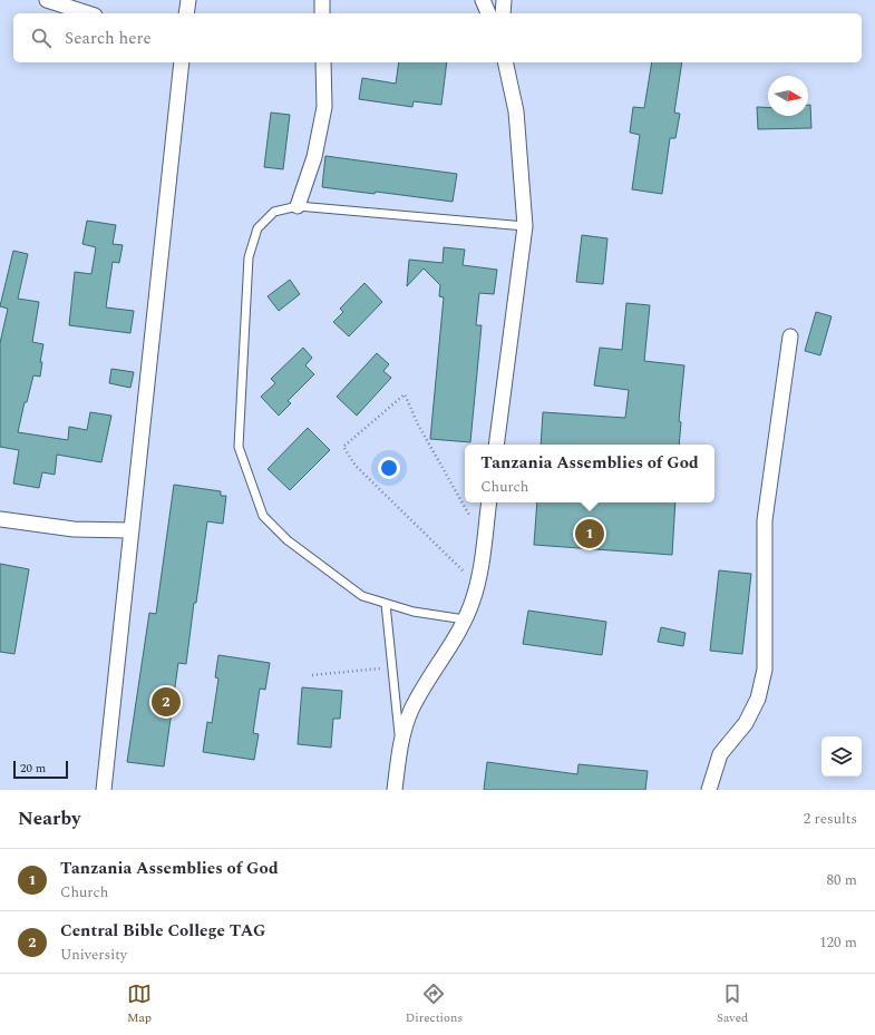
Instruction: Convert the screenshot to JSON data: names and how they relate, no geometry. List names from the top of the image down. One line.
{"scale_bar":"20 m","north":"right","page":{"search":"Search here","popup":["Tanzania Assemblies of God","Church"],"pins":["1","2"],"scale":"20 m","heading":["Nearby","2 results"],"list":[{"mark":"1","name":"Tanzania Assemblies of God","note":"Church","value":"80 m"},{"mark":"2","name":"Central Bible College TAG","note":"University","value":"120 m"}],"nav":["Map","Directions","Saved"]}}
